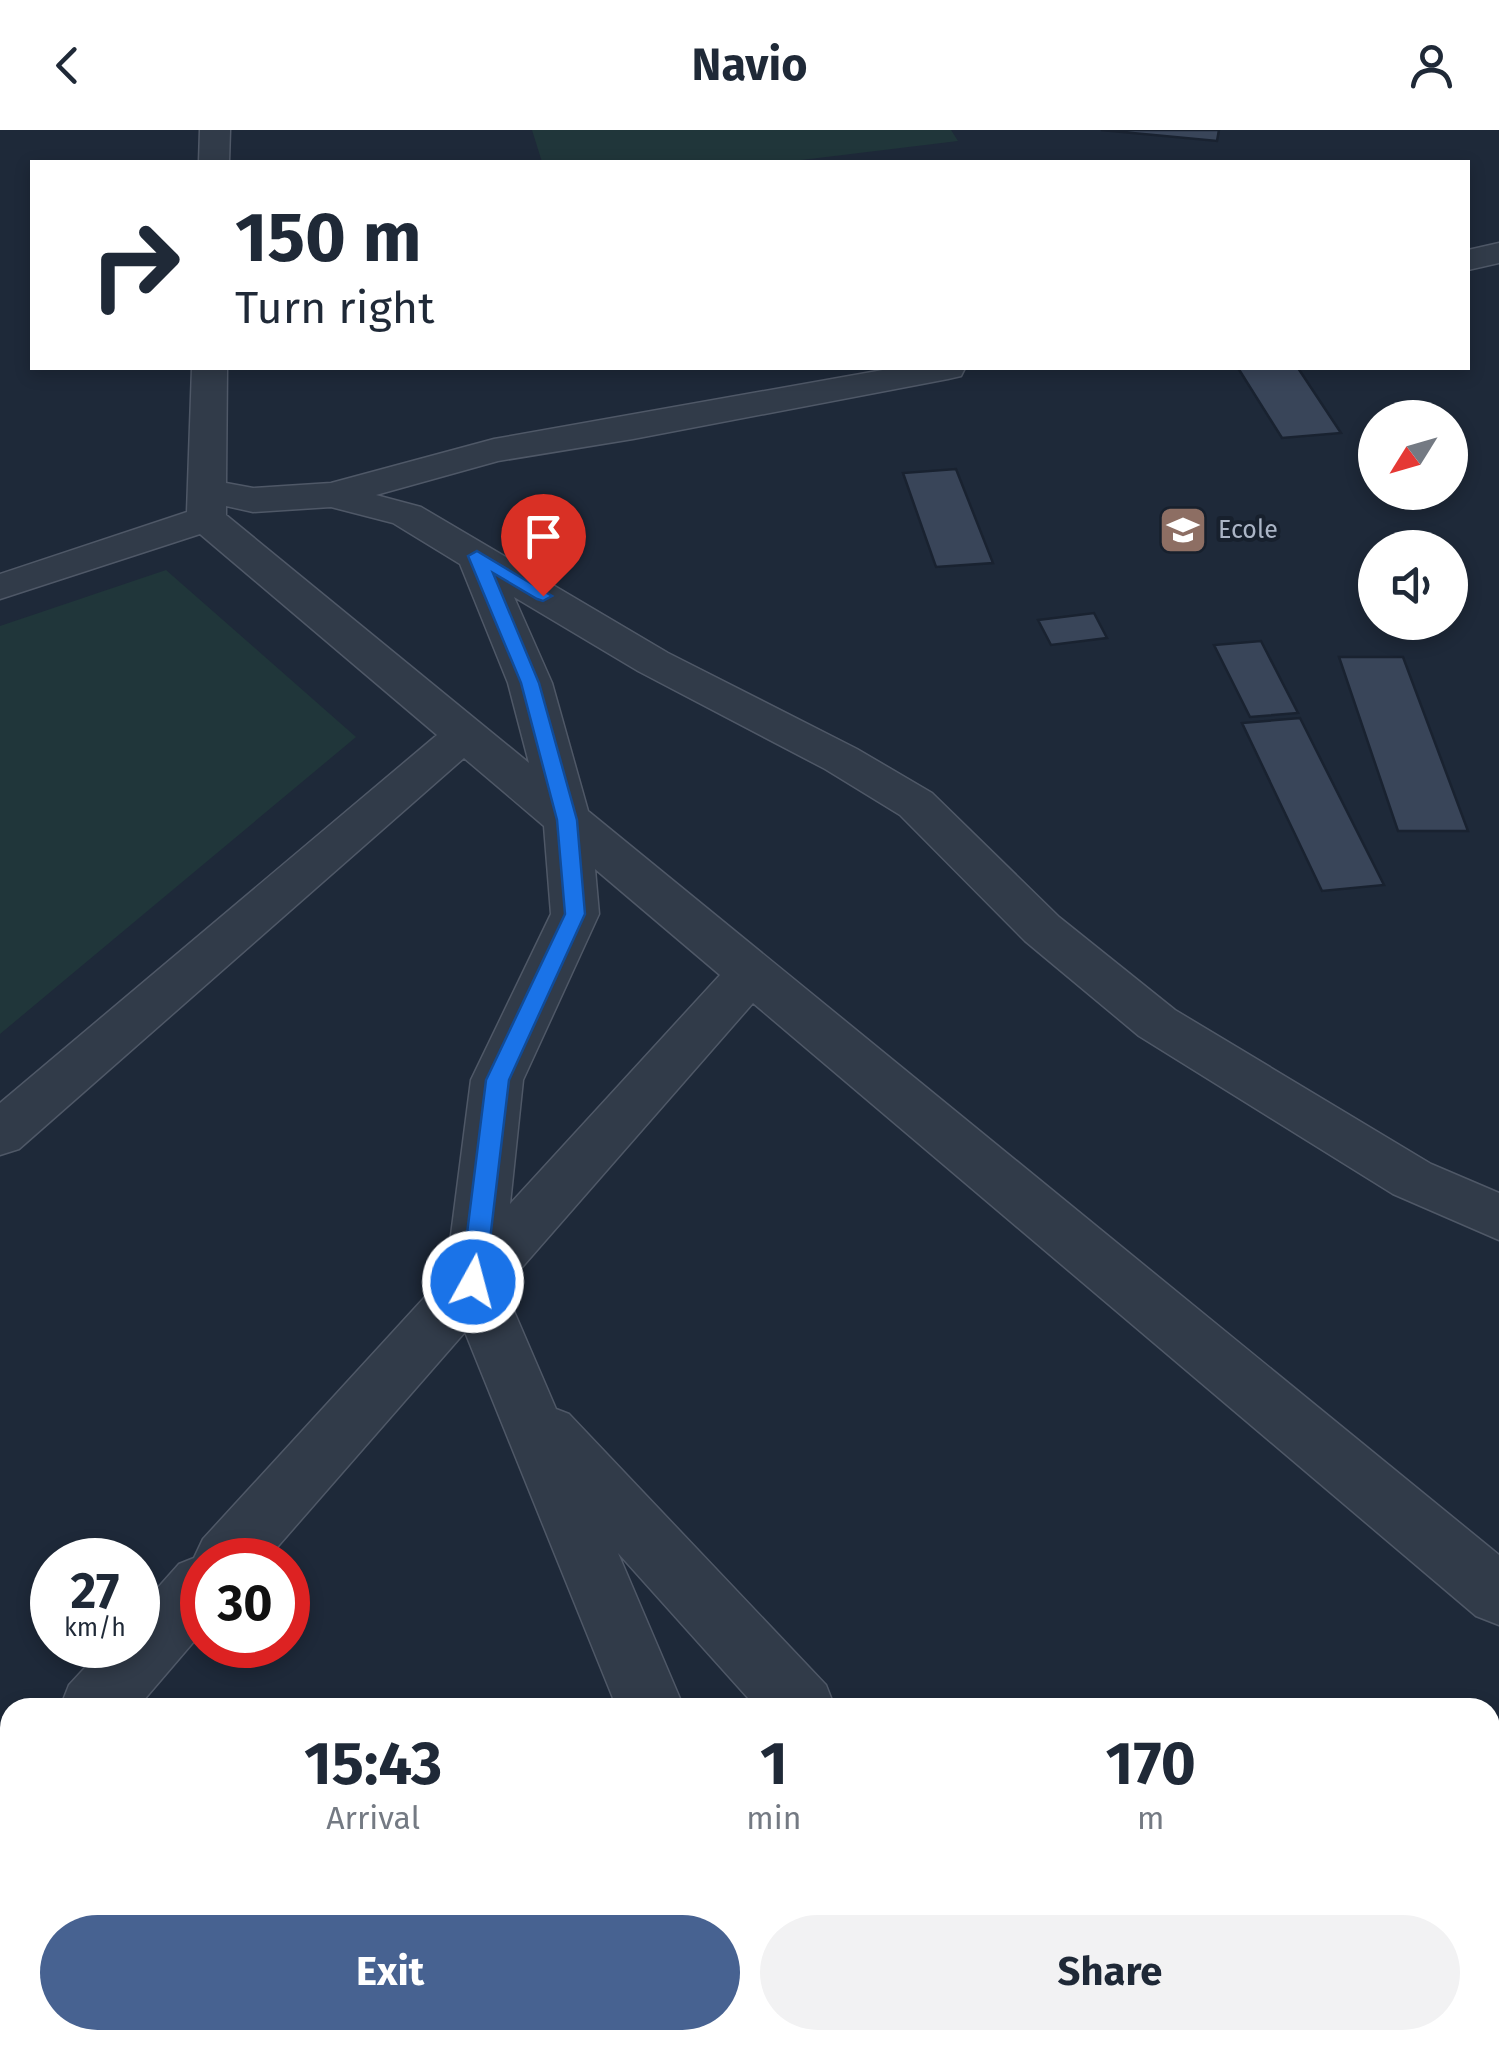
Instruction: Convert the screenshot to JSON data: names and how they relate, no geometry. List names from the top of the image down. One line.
{"places":{"school or university":["Ecole"]},"north":"bottom left","page":{"header":"Navio","turn":["150 m","Turn right"],"speed":"27 km/h","limit":"30","eta":["15:43","Arrival","1","min","170","m"],"buttons":["Exit","Share"]}}
